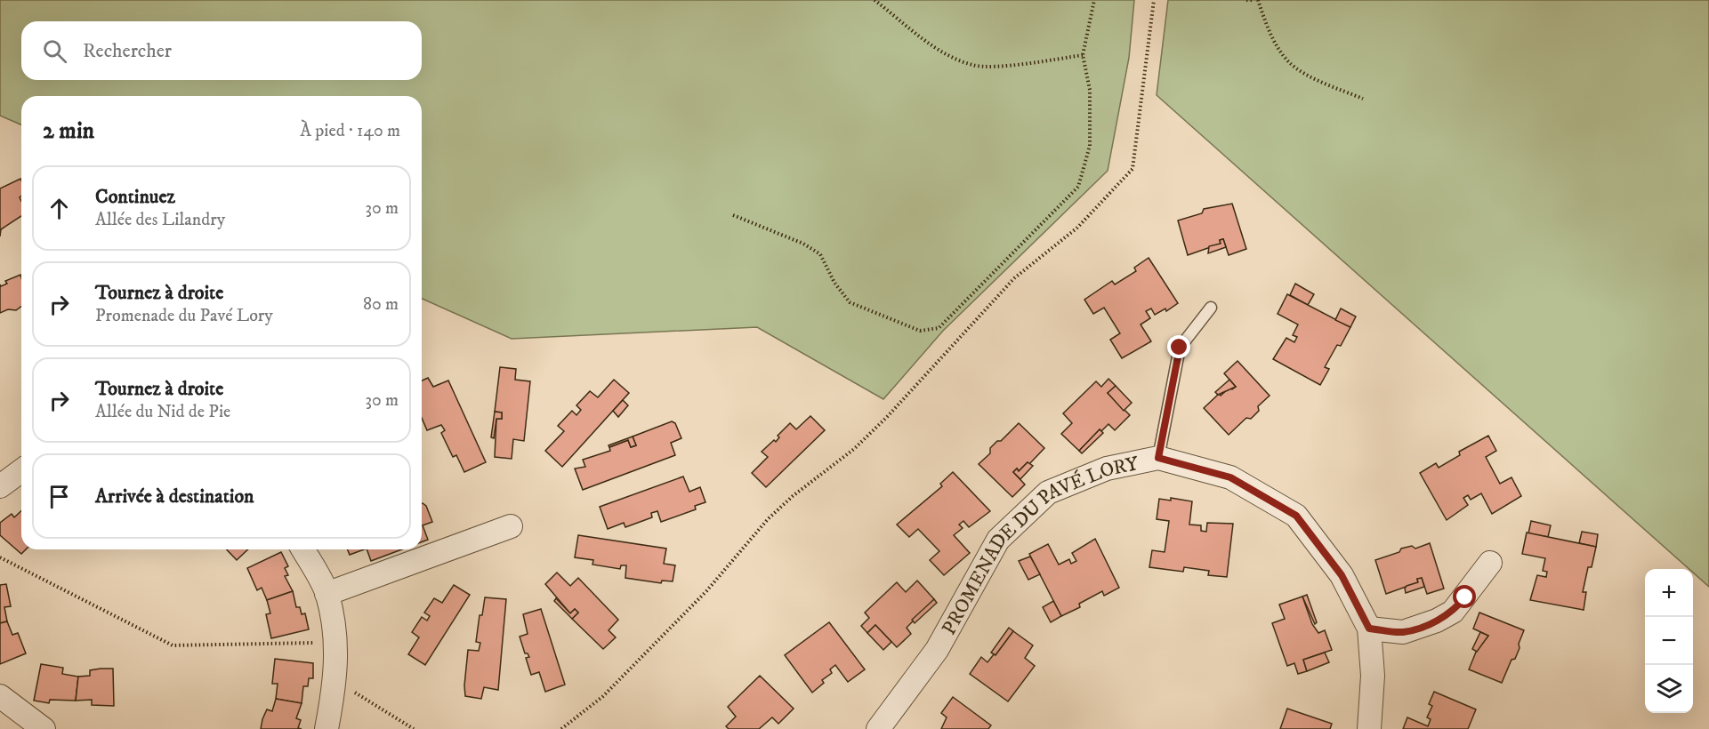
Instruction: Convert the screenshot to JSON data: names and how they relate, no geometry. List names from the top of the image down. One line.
{"streets":{"street":["PROMENADE DU PAVÉ LORY"]},"page":{"search":"Rechercher","heading":["2 min","À pied · 140 m"],"list":[["Continuez","Allée des Lilandry","30 m"],["Tournez à droite","Promenade du Pavé Lory","80 m"],["Tournez à droite","Allée du Nid de Pie","30 m"],"Arrivée à destination"],"map_buttons":["+","−"]}}
